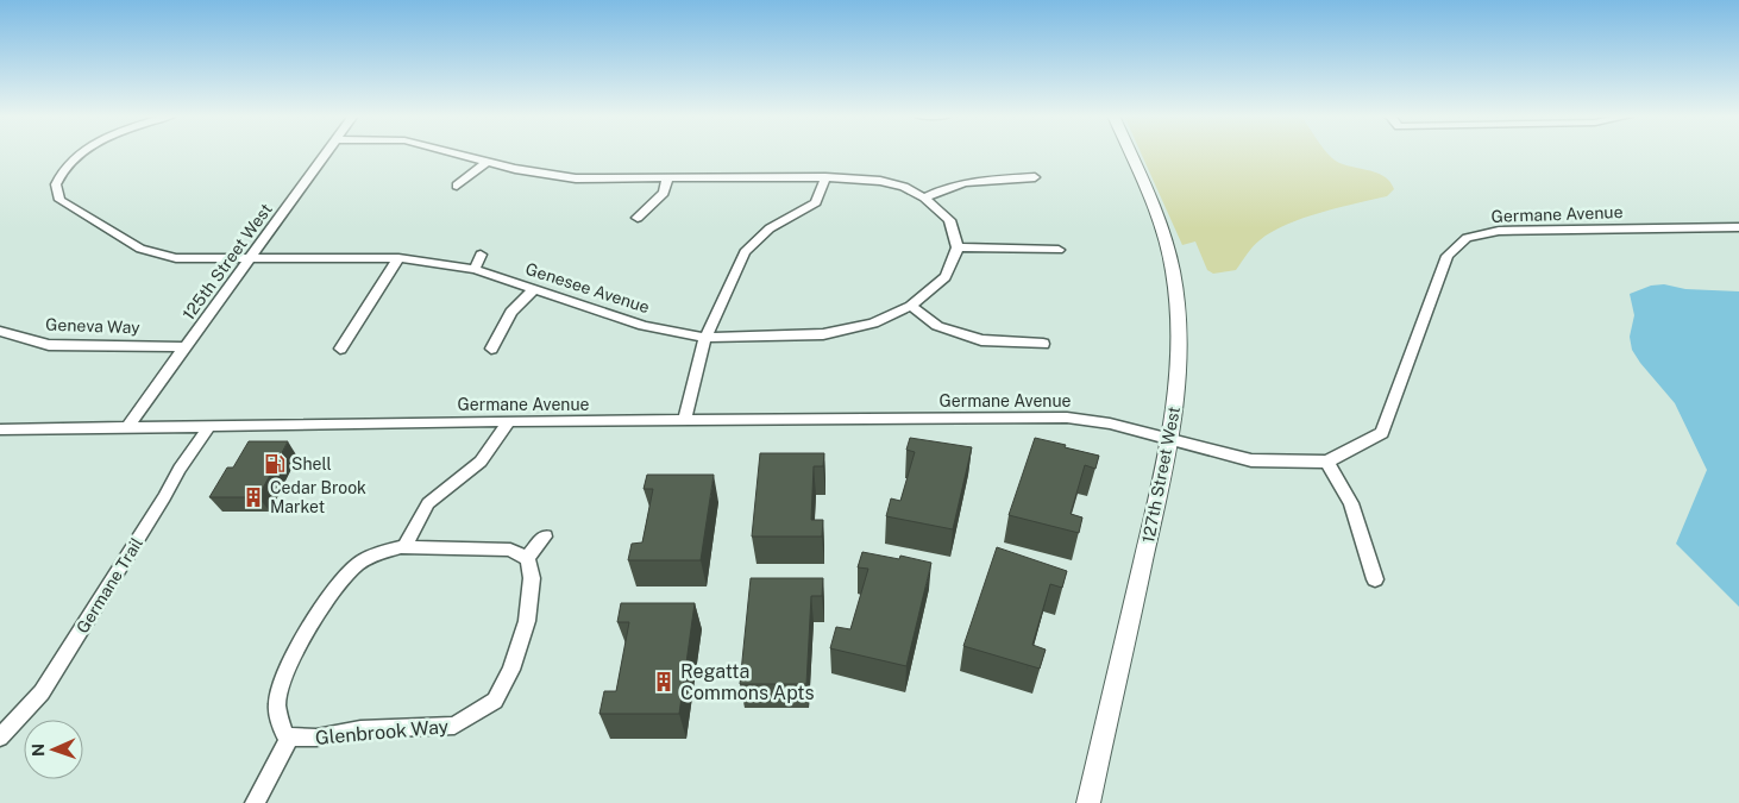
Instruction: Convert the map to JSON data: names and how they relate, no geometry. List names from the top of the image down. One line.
{"streets":{"street":["Germane Avenue","125th Street West","Genesee Avenue","Geneva Way","127th Street West","Germane Trail","Glenbrook Way"]},"crossings":[["Germane Avenue","125th Street West"],["Germane Avenue","127th Street West"],["Germane Avenue","Germane Trail"],["125th Street West","Genesee Avenue"],["125th Street West","Geneva Way"]],"places":{"fuel station":["Shell"],"building":["Cedar Brook Market","Regatta Commons Apts"]},"north":"left"}
